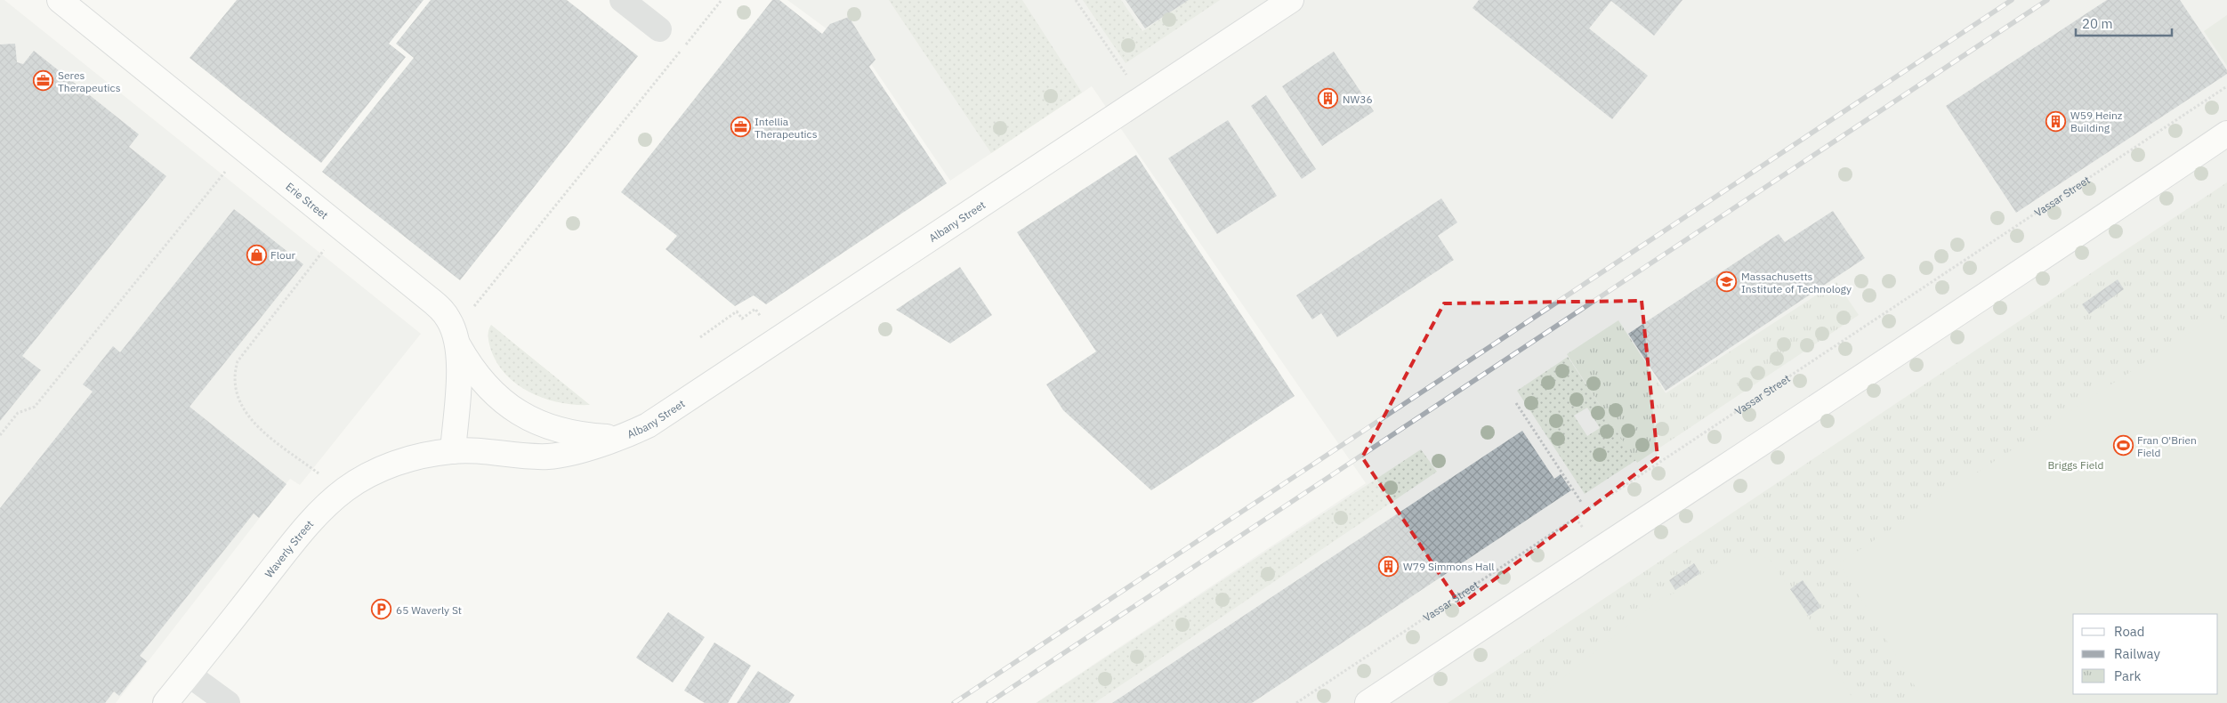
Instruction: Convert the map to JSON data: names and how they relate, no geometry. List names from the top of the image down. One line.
{"streets":{"main road":["Erie Street","Albany Street","Waverly Street"],"path":["Vassar Street"]},"crossings":[["Erie Street","Albany Street"],["Erie Street","Waverly Street"],["Albany Street","Waverly Street"]],"parks":["Briggs Field"],"places":{"office":["Seres Therapeutics","Intellia Therapeutics"],"building":["NW36","W59 Heinz Building","W79 Simmons Hall"],"shop":["Flour"],"school or university":["Massachusetts Institute of Technology"],"sports":["Fran O'Brien Field"],"parking":["65 Waverly St"]},"legend":["Road","Railway","Park"],"scale_bar":"20 m"}
